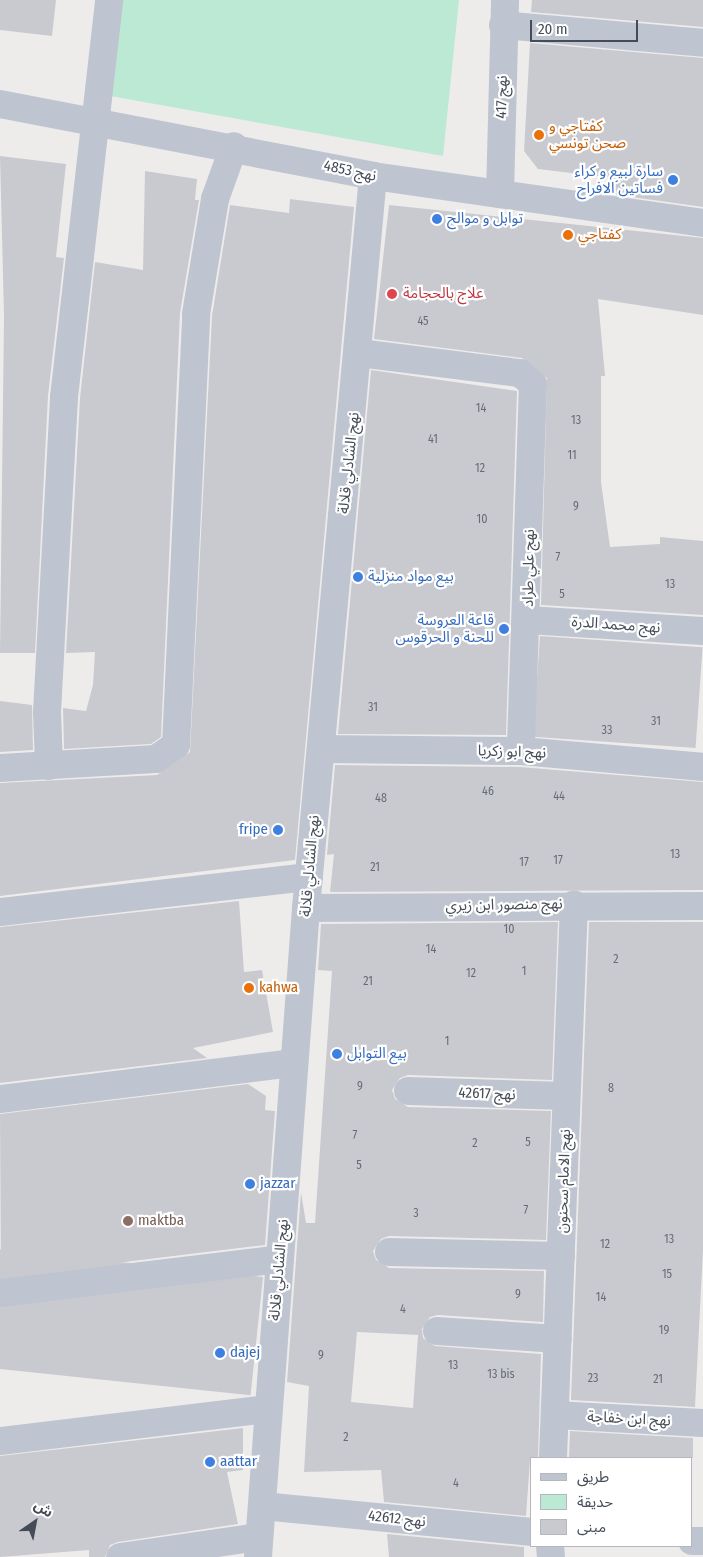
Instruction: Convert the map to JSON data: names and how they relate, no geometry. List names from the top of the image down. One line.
{"streets":{"street":["نهج 417","نهج 4853","نهج الشادلي قلالة","نهج علي طراد","نهج محمد الدرة","نهج ابو زكريا","نهج منصور ابن زيري","نهج 42617","نهج الامام سحنون","نهج ابن خفاجة","نهج 42612"]},"crossings":[["نهج 417","نهج 4853"],["نهج 4853","نهج الشادلي قلالة"],["نهج الشادلي قلالة","نهج علي طراد"],["نهج الشادلي قلالة","نهج ابو زكريا"],["نهج الشادلي قلالة","نهج منصور ابن زيري"],["نهج الشادلي قلالة","نهج 42612"],["نهج علي طراد","نهج محمد الدرة"],["نهج علي طراد","نهج ابو زكريا"],["نهج منصور ابن زيري","نهج الامام سحنون"],["نهج 42617","نهج الامام سحنون"],["نهج الامام سحنون","نهج ابن خفاجة"]],"places":["كفتاجي و صحن تونسي","سارة لبيع و كراء فساتين الافراح","توابل و موالح","كفتاجي","علاج بالحجامة","بيع مواد منزلية","قاعة العروسة للحنة و الحرقوس","fripe","kahwa","بيع التوابل","jazzar","maktba","dajej","aattar"],"house_numbers":["45","14","13","41","11","12","9","10","7","13","5","31","31","33","46","44","48","13","17","17","21","10","14","2","1","12","21","1","9","8","7","5","2","5","7","3","13","12","15","9","14","4","19","9","13","13 bis","23","21","2","4"],"legend":["طريق","حديقة","مبنى"],"scale_bar":"20 m","north":"top right"}
